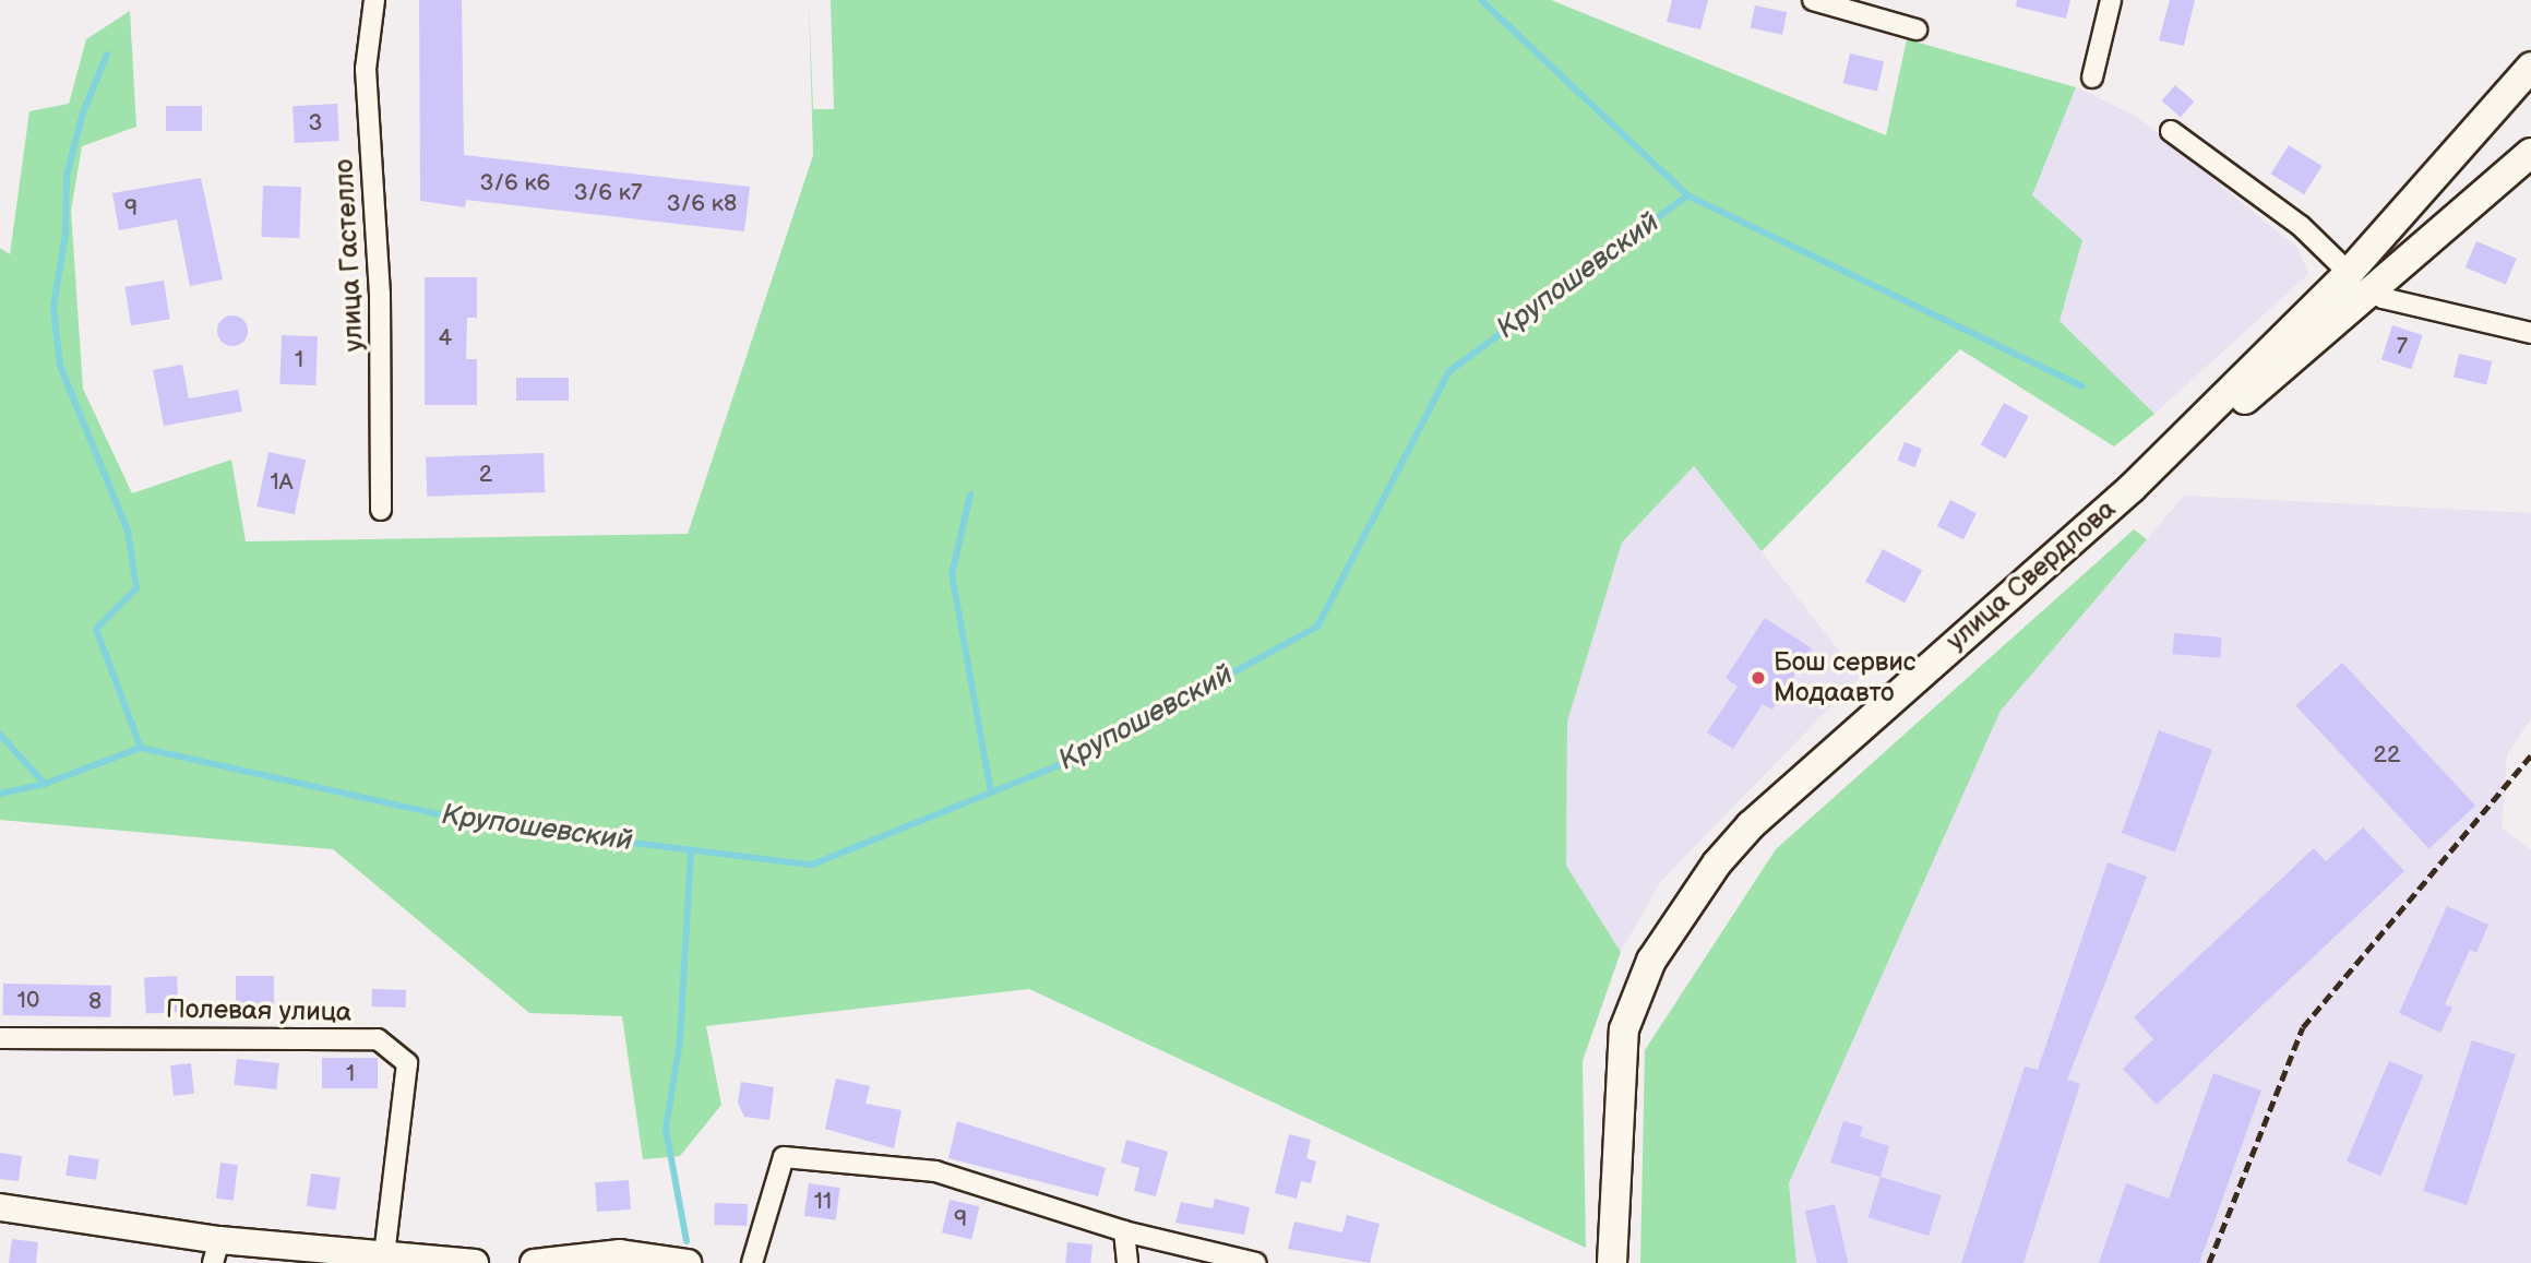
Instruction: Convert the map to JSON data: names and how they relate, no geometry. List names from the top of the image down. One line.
{"streets":{"main road":["улица Свердлова"],"street":["улица Гастелло","Полевая улица"]},"water":["Крупошевский"],"places":["Бош сервис Модаавто"],"house_numbers":["3","3/6 к6","3/6 к7","3/6 к8","9","4","7","1","2","1А","22","10","8","1","11","9"]}
